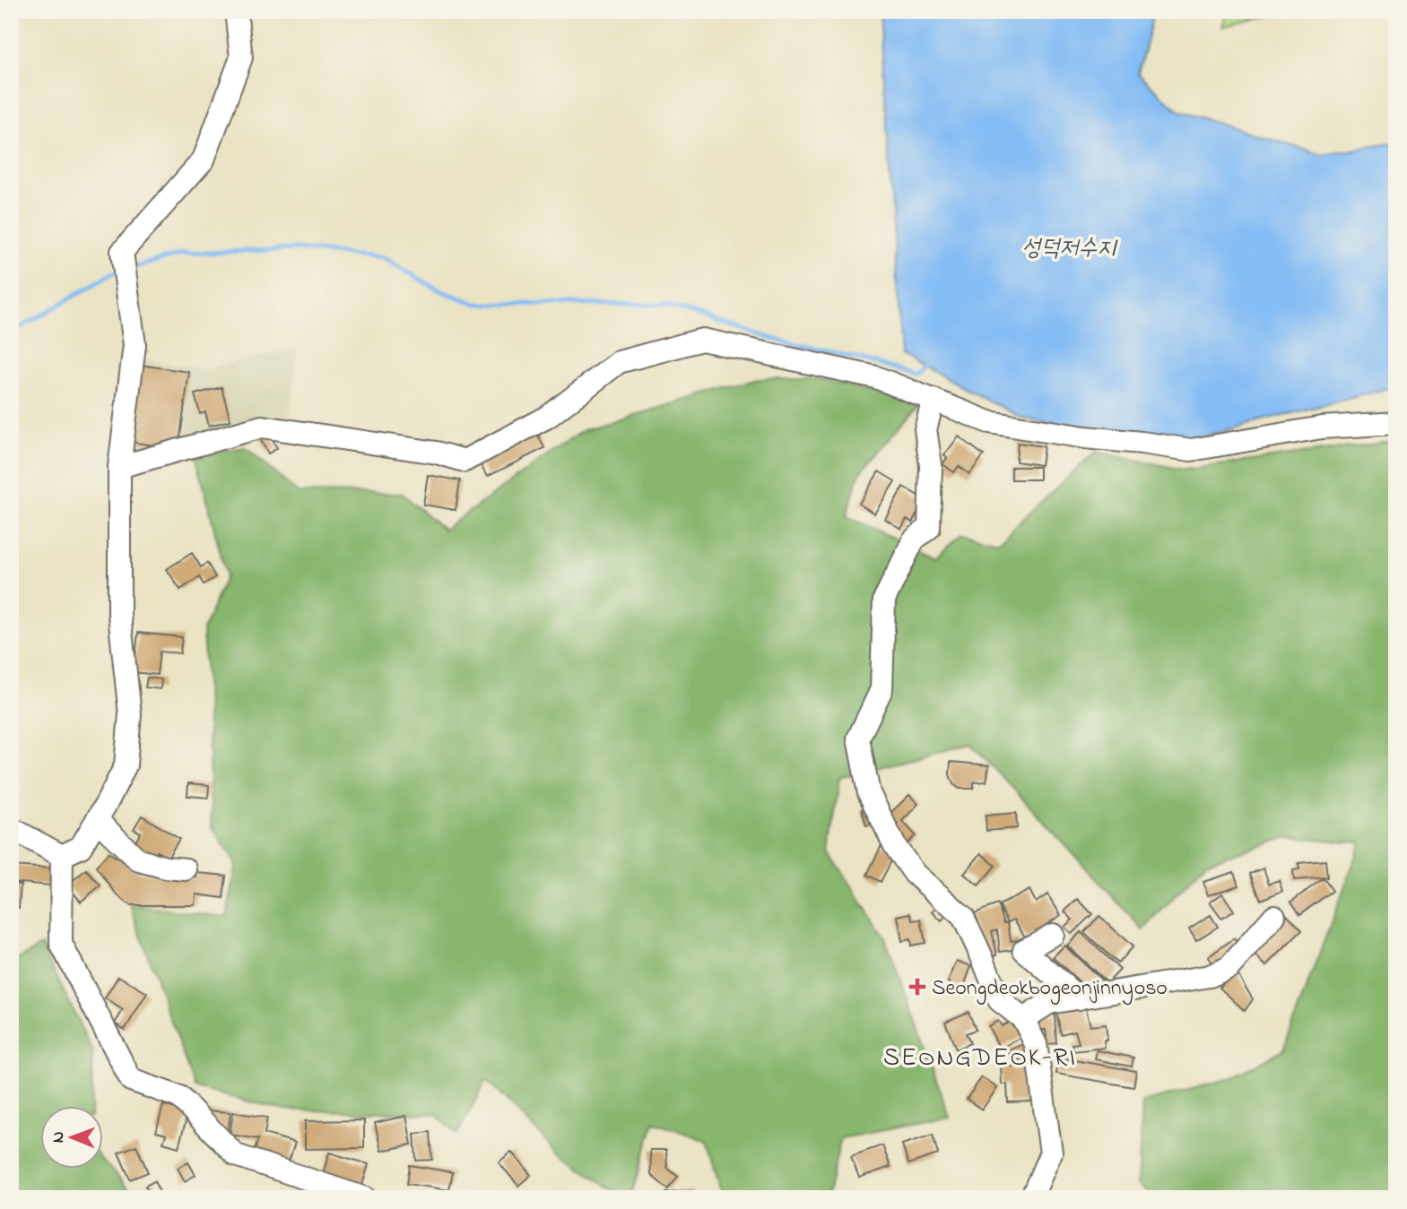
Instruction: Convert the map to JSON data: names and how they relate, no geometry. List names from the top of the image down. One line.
{"districts":["SEONGDEOK-RI"],"water":["성덕저수지"],"places":{"health":["Seongdeokbogeonjinnyoso"]},"north":"left"}
